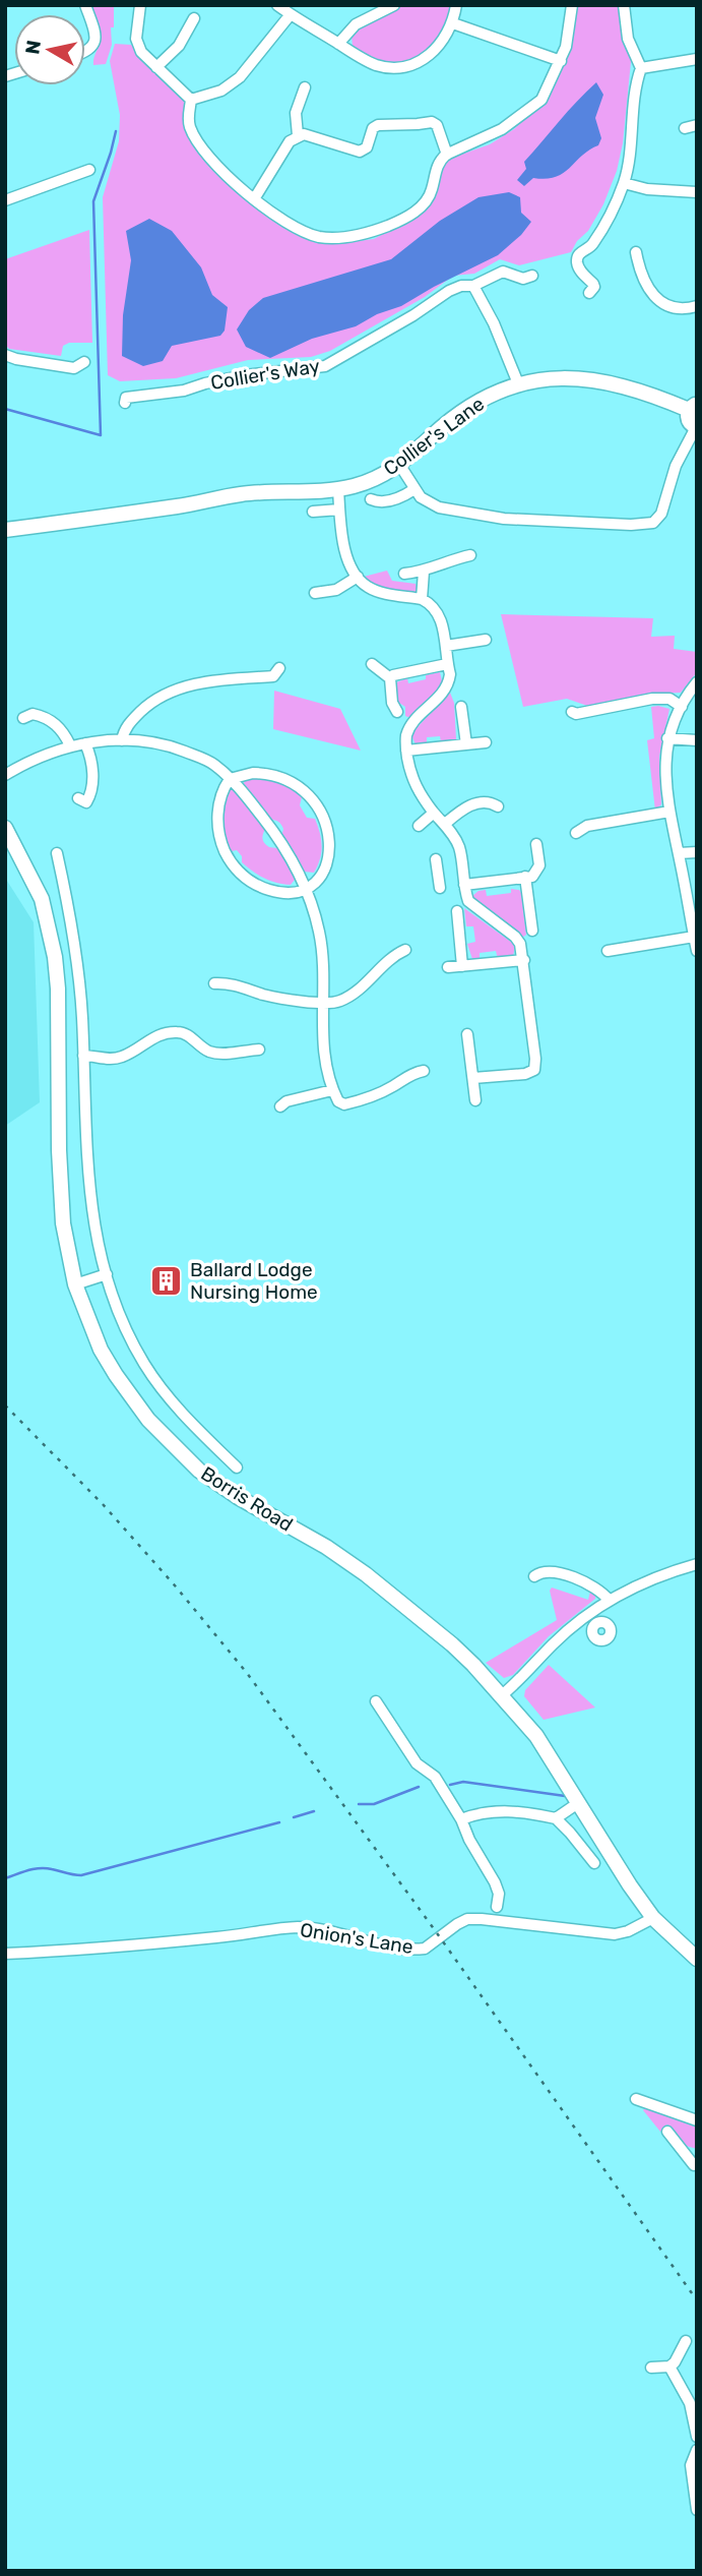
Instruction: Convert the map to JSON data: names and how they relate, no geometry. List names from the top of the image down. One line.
{"streets":{"street":["Collier's Way","Collier's Lane","Borris Road","Onion's Lane"]},"crossings":[["Borris Road","Onion's Lane"]],"places":{"building":["Ballard Lodge Nursing Home"]},"north":"left"}
